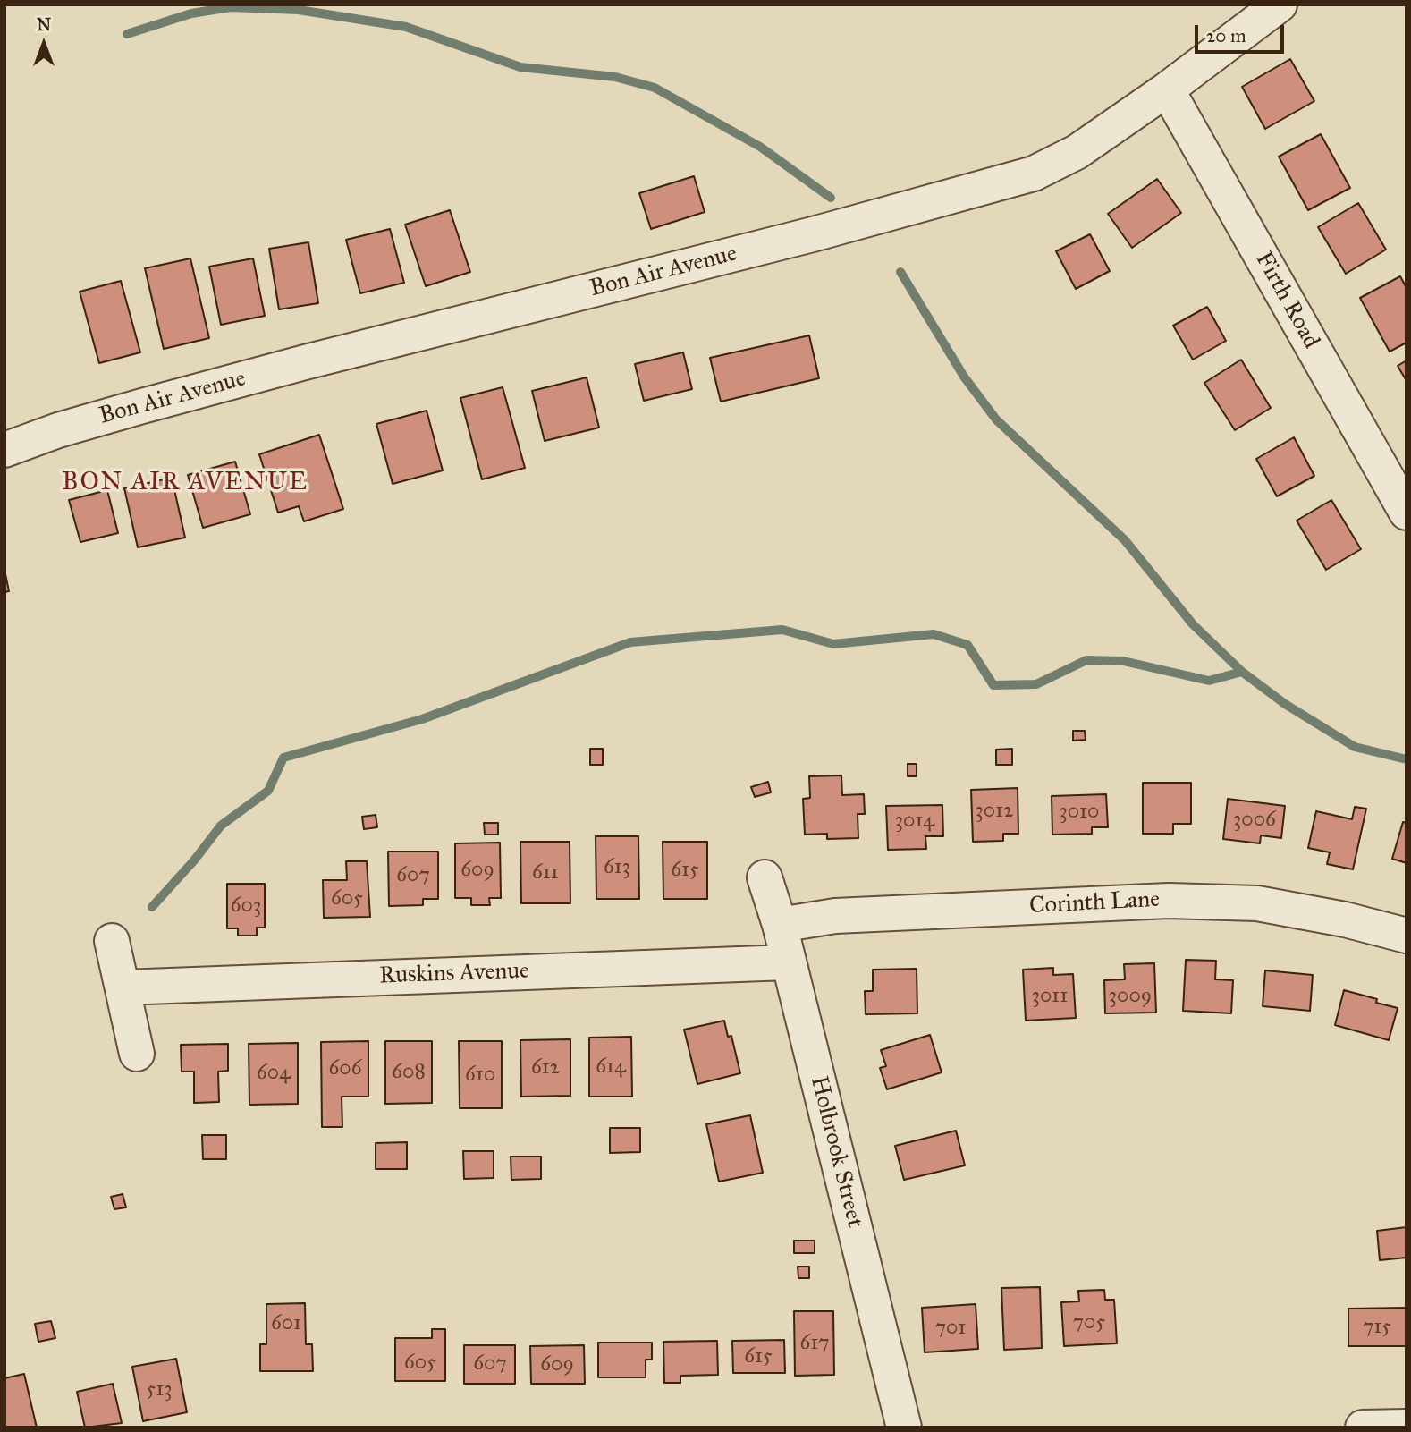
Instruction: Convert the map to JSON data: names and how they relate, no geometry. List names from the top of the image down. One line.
{"streets":{"street":["Bon Air Avenue","Firth Road","Corinth Lane","Ruskins Avenue","Holbrook Street"]},"crossings":[["Bon Air Avenue","Firth Road"],["Corinth Lane","Holbrook Street"],["Ruskins Avenue","Holbrook Street"]],"districts":["BON AIR AVENUE"],"house_numbers":["3012","3010","3006","3014","613","609","615","611","607","605","603","3011","3009","614","612","606","608","604","610","705","601","715","701","617","615","605","607","609","513"],"scale_bar":"20 m","north":"top"}
